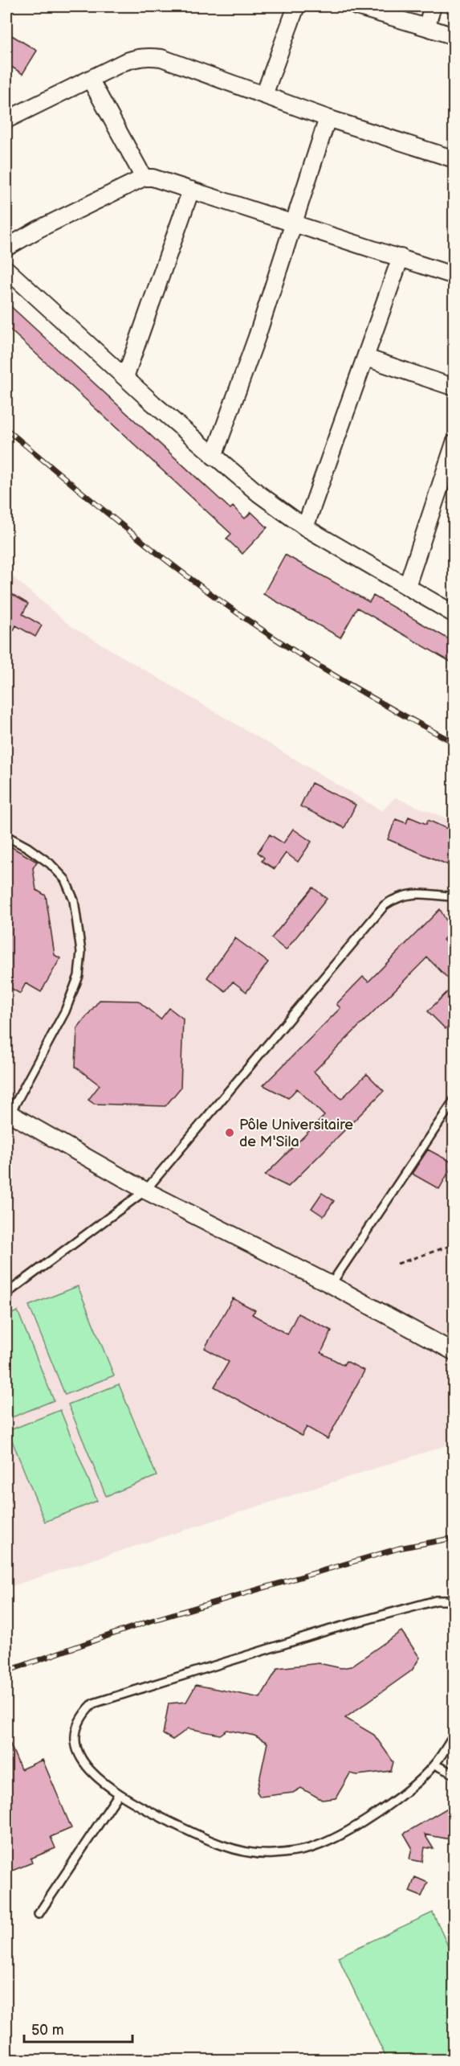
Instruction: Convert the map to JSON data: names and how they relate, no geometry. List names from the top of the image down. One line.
{"places":["Pôle Universitaire de M'Sila"],"scale_bar":"50 m"}
